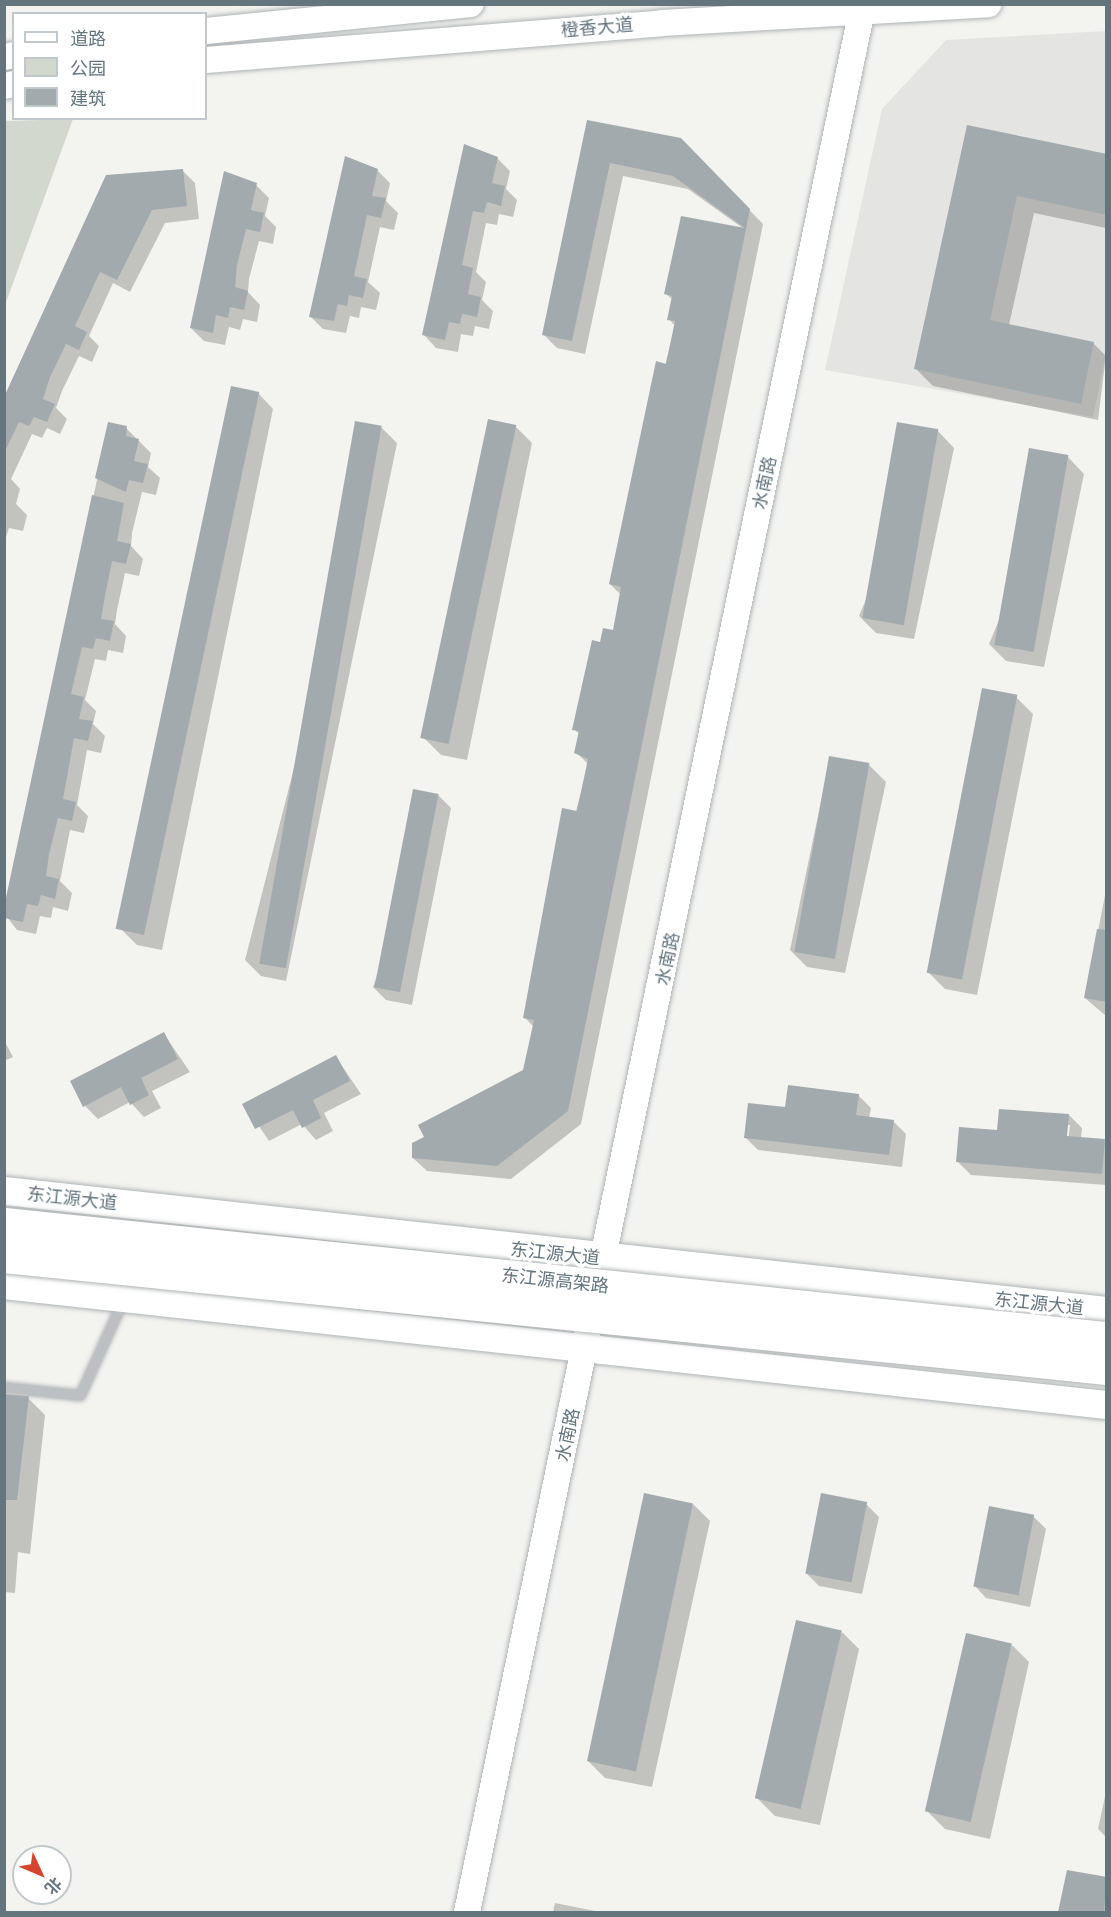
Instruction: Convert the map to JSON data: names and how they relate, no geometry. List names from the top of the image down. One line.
{"streets":{"highway":["东江源高架路"],"main road":["东江源大道"],"street":["橙香大道","水南路"]},"crossings":[["橙香大道","水南路"],["水南路","东江源大道"]],"legend":["道路","公园","建筑"],"north":"bottom right"}
